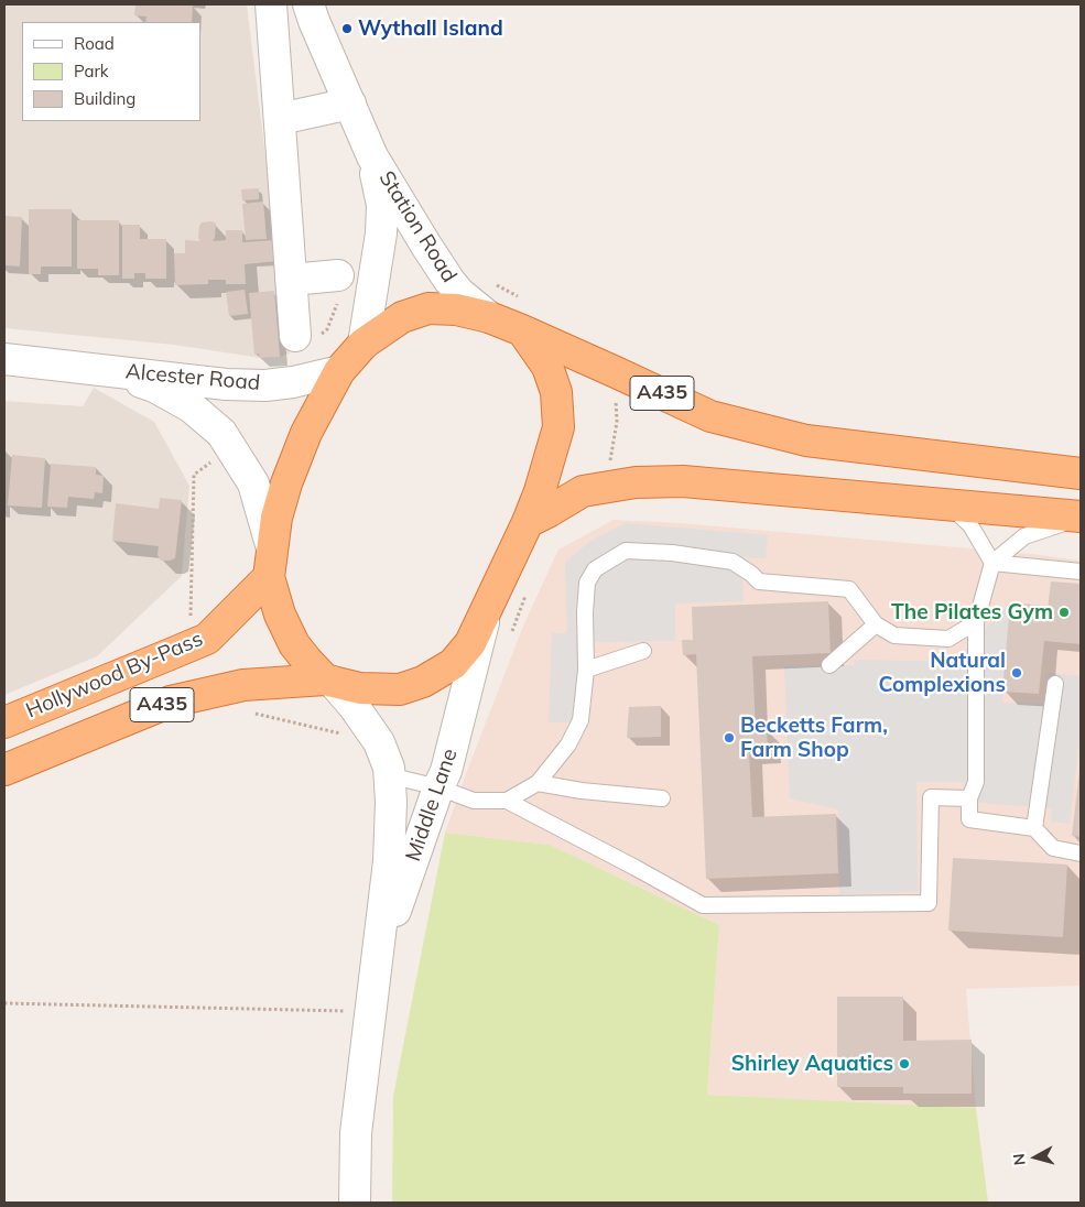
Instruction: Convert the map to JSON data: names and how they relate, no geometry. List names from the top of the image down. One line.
{"streets":{"highway":["A435","Hollywood By-Pass"],"street":["Station Road","Alcester Road","Middle Lane"]},"crossings":[["Alcester Road","Hollywood By-Pass"],["A435","Middle Lane"]],"places":["Wythall Island","The Pilates Gym","Natural Complexions","Becketts Farm, Farm Shop","Shirley Aquatics"],"legend":["Road","Park","Building"],"north":"left"}
